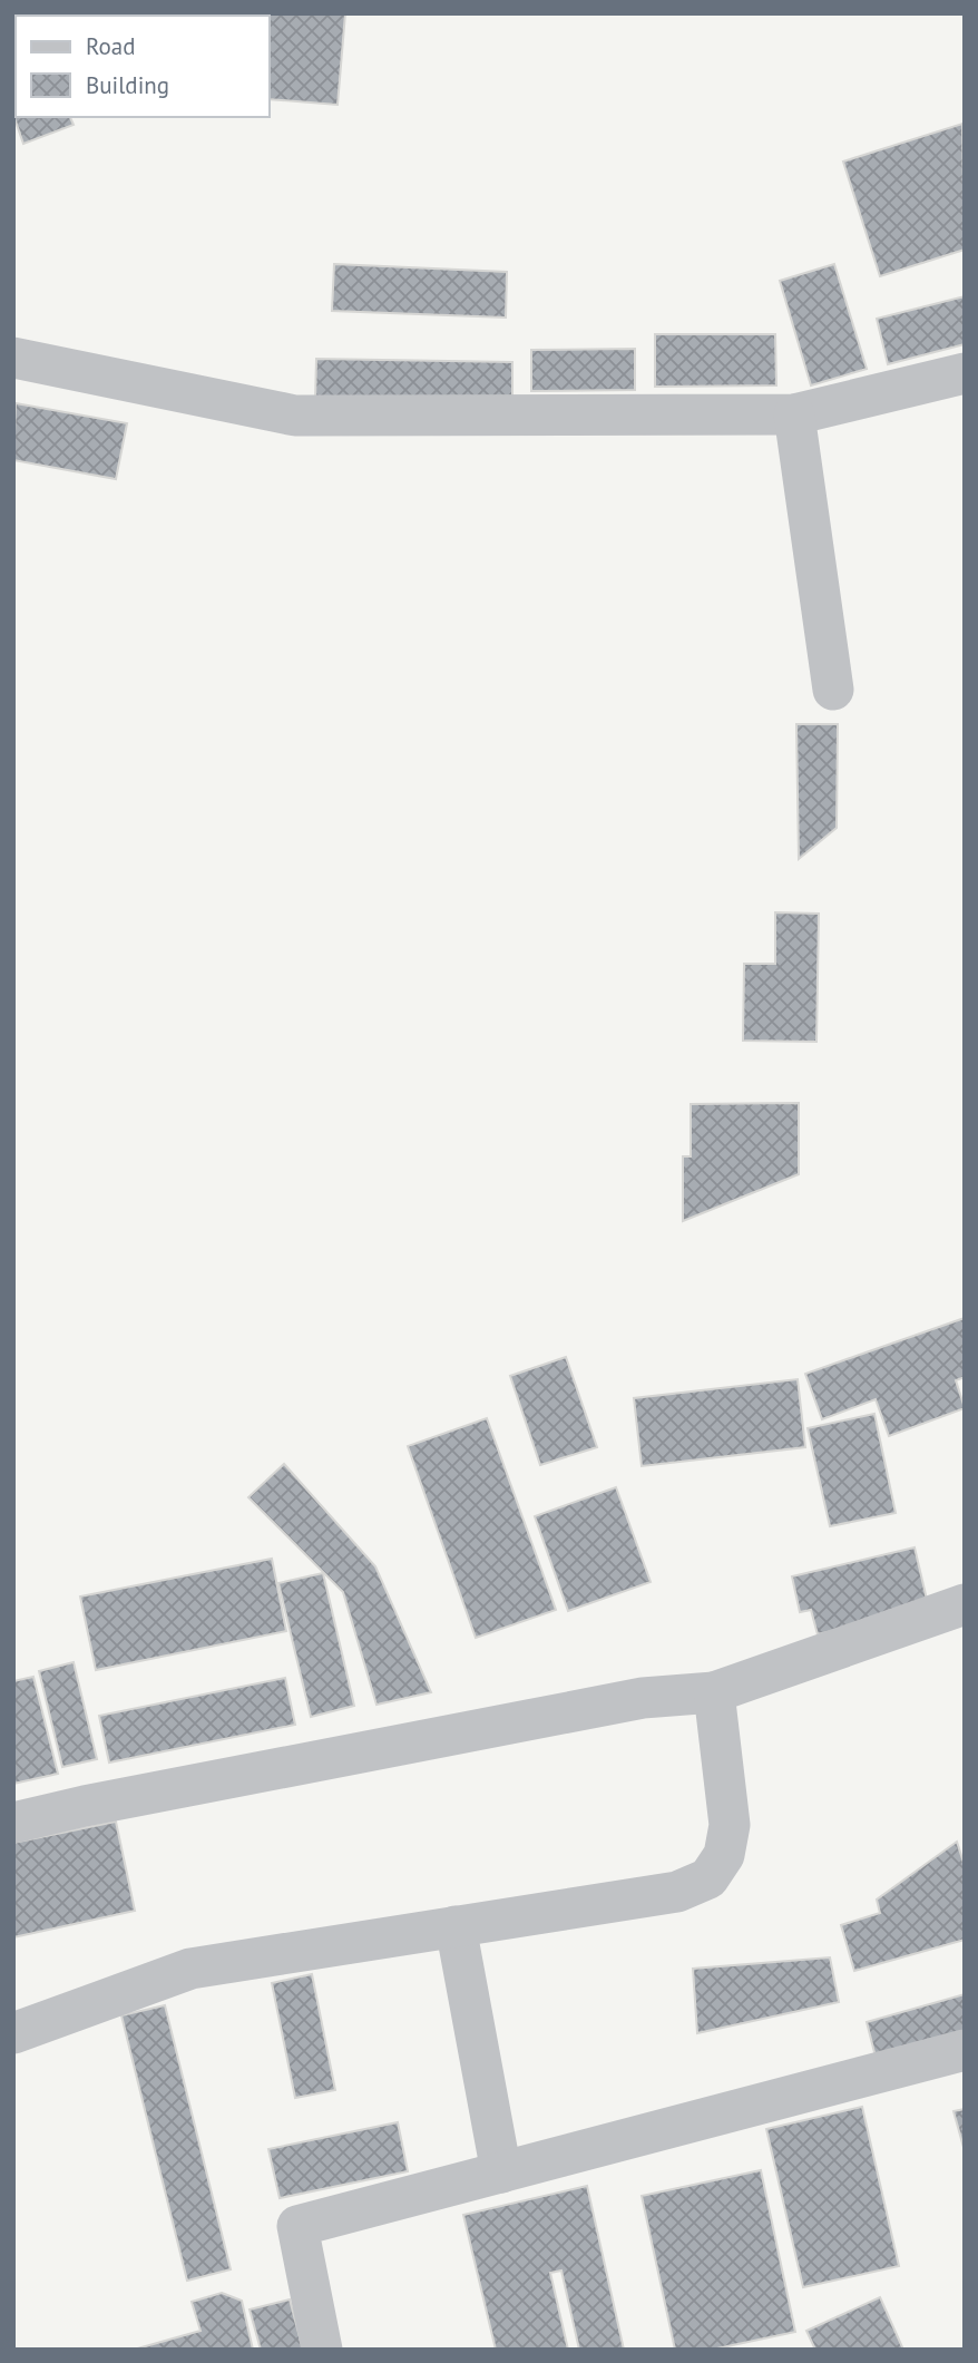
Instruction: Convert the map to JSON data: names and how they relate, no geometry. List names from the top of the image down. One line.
{"legend":["Road","Building"]}
